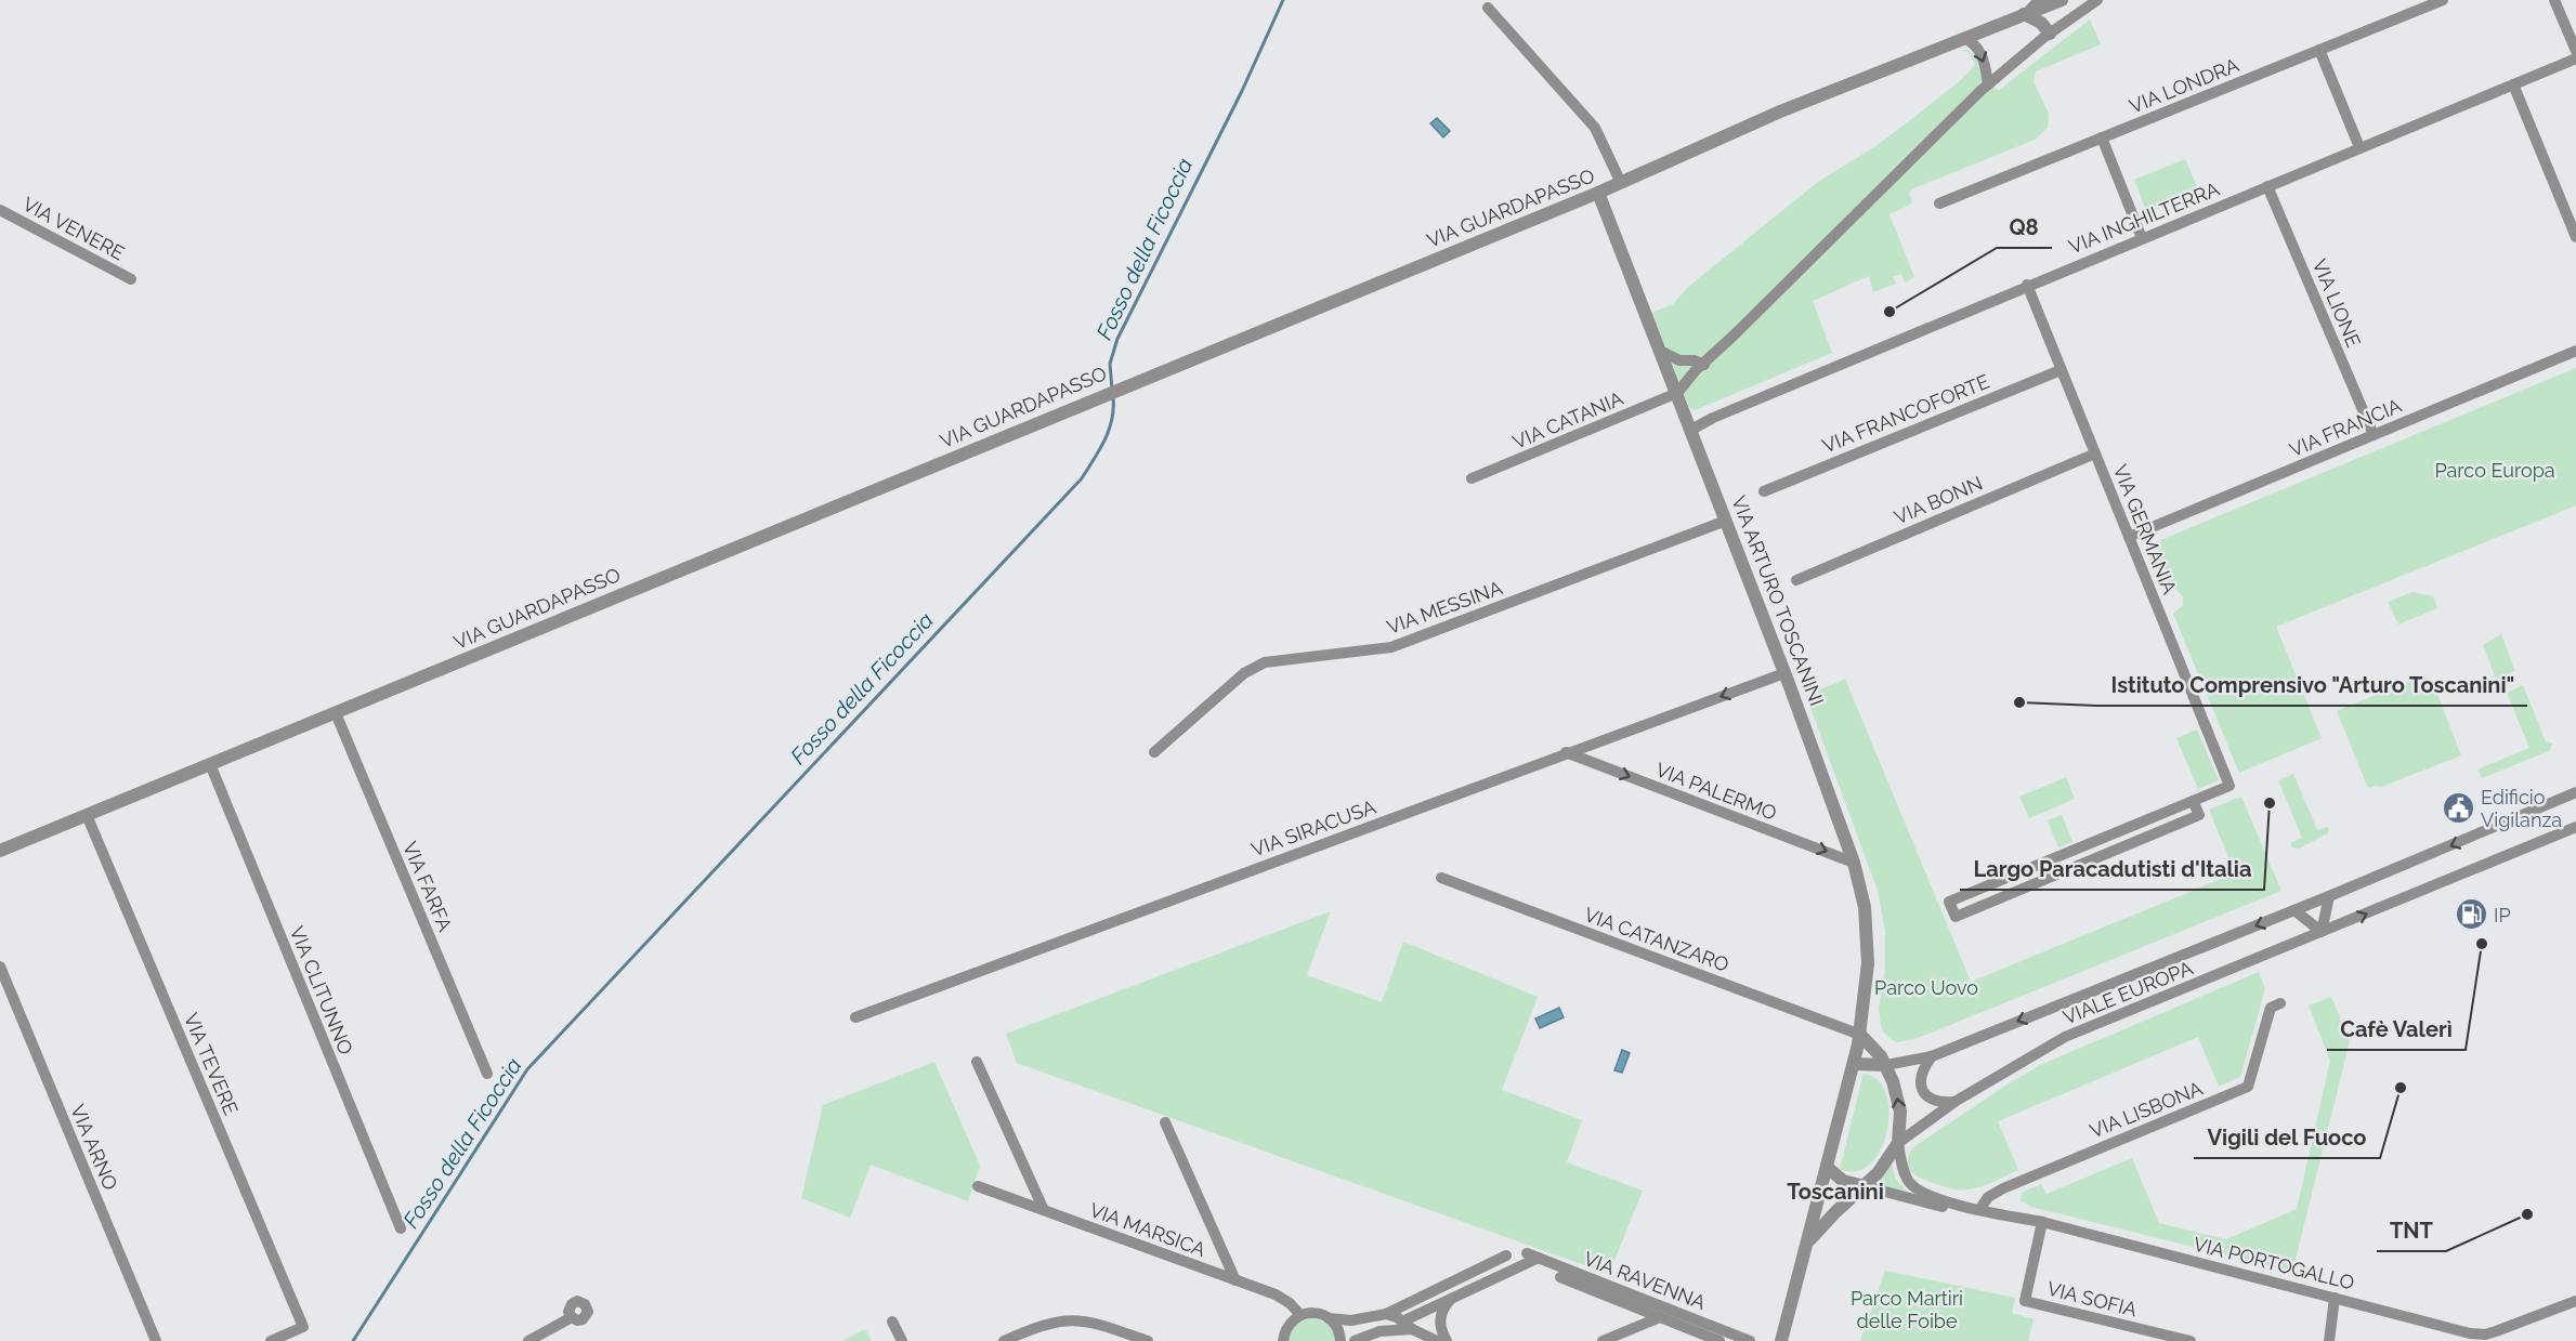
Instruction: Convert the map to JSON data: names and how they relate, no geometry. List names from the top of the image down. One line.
{"streets":{"street":["VIA LONDRA","VIA GUARDAPASSO","VIA INGHILTERRA","VIA VENERE","VIA LIONE","VIA FRANCOFORTE","VIA CATANIA","VIA FRANCIA","VIA BONN","VIA GERMANIA","VIA ARTURO TOSCANINI","VIA MESSINA","VIA PALERMO","VIA SIRACUSA","VIA FARFA","VIA CATANZARO","VIA CLITUNNO","VIALE EUROPA","VIA TEVERE","VIA LISBONA","VIA ARNO","VIA MARSICA","VIA PORTOGALLO","VIA RAVENNA","VIA SOFIA"]},"crossings":[["VIA GUARDAPASSO","VIA ARTURO TOSCANINI"],["VIA GUARDAPASSO","VIA FARFA"],["VIA GUARDAPASSO","VIA CLITUNNO"],["VIA GUARDAPASSO","VIA TEVERE"],["VIA INGHILTERRA","VIA LIONE"],["VIA INGHILTERRA","VIA GERMANIA"],["VIA INGHILTERRA","VIA ARTURO TOSCANINI"],["VIA LIONE","VIA FRANCIA"],["VIA FRANCOFORTE","VIA GERMANIA"],["VIA CATANIA","VIA ARTURO TOSCANINI"],["VIA FRANCIA","VIA GERMANIA"],["VIA BONN","VIA GERMANIA"],["VIA ARTURO TOSCANINI","VIA MESSINA"],["VIA ARTURO TOSCANINI","VIA PALERMO"],["VIA ARTURO TOSCANINI","VIA SIRACUSA"],["VIA ARTURO TOSCANINI","VIA CATANZARO"],["VIA ARTURO TOSCANINI","VIALE EUROPA"],["VIA ARTURO TOSCANINI","VIA PORTOGALLO"],["VIA PALERMO","VIA SIRACUSA"],["VIALE EUROPA","VIA PORTOGALLO"],["VIA LISBONA","VIA PORTOGALLO"],["VIA PORTOGALLO","VIA SOFIA"]],"one_way":["VIA PALERMO"],"districts":["Toscanini"],"water":["Fosso della Ficoccia"],"parks":["Parco Europa","Parco Uovo","Parco Martiri delle Foibe"],"places":{"other":["Q8","Istituto Comprensivo \"Arturo Toscanini\"","Largo Paracadutisti d'Italia","Cafè Valerì","Vigili del Fuoco","TNT"],"public building":["Edificio Vigilanza"],"fuel station":["IP"]}}
